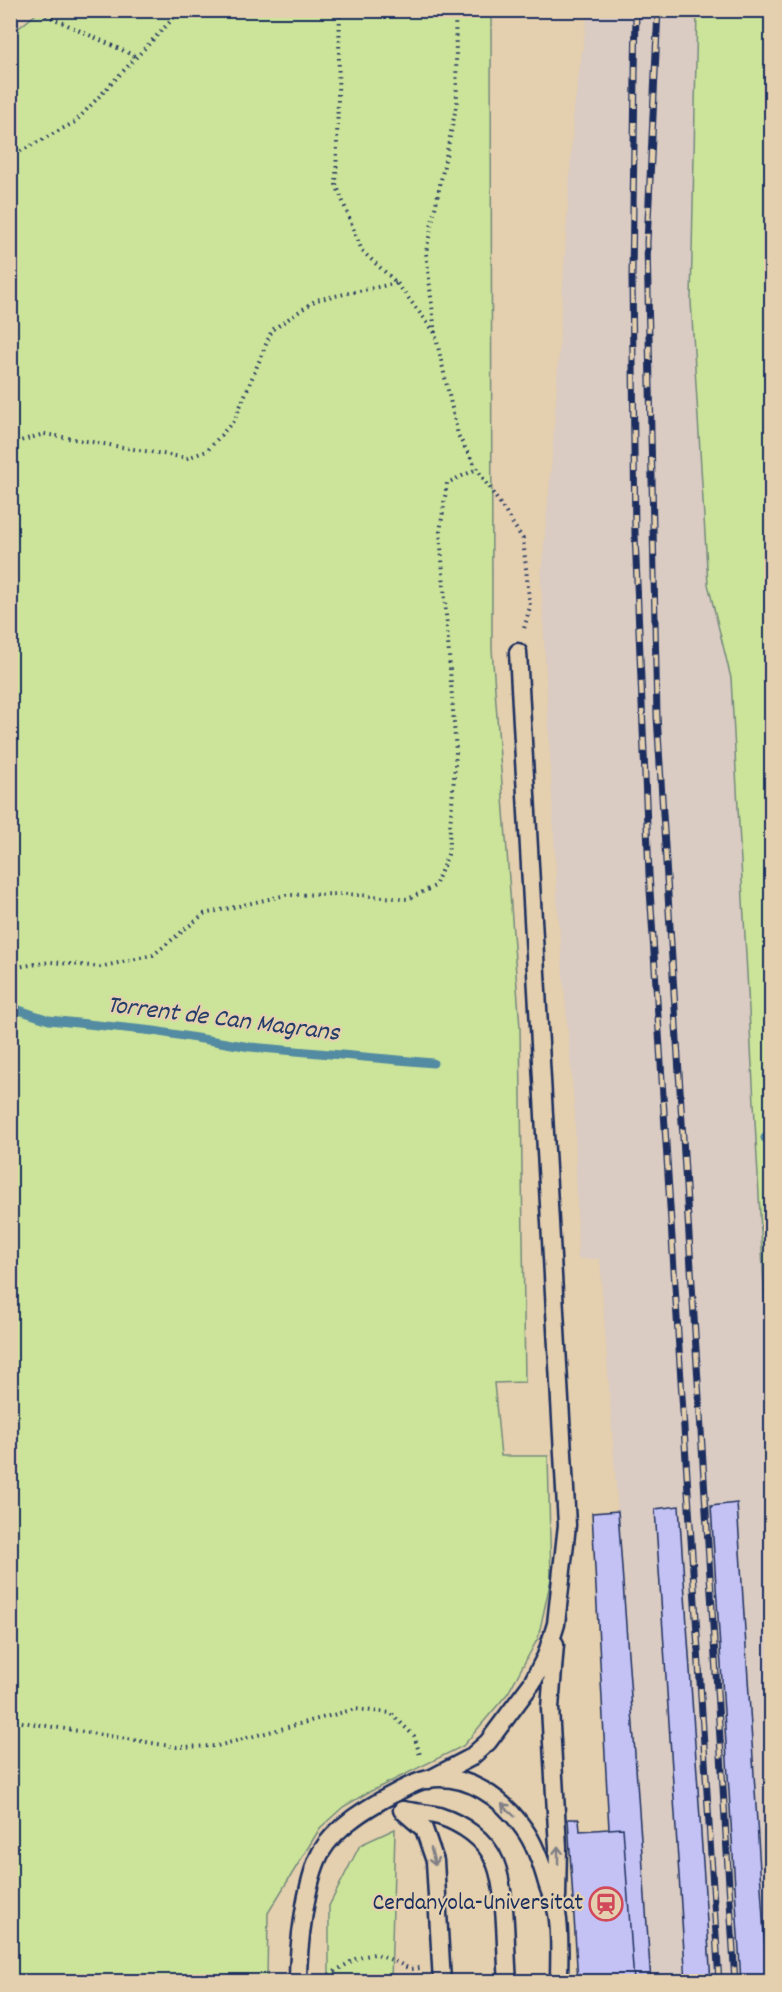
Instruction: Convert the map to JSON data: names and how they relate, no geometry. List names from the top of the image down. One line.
{"water":["Torrent de Can Magrans"],"places":{"station":["Cerdanyola-Universitat"]}}
